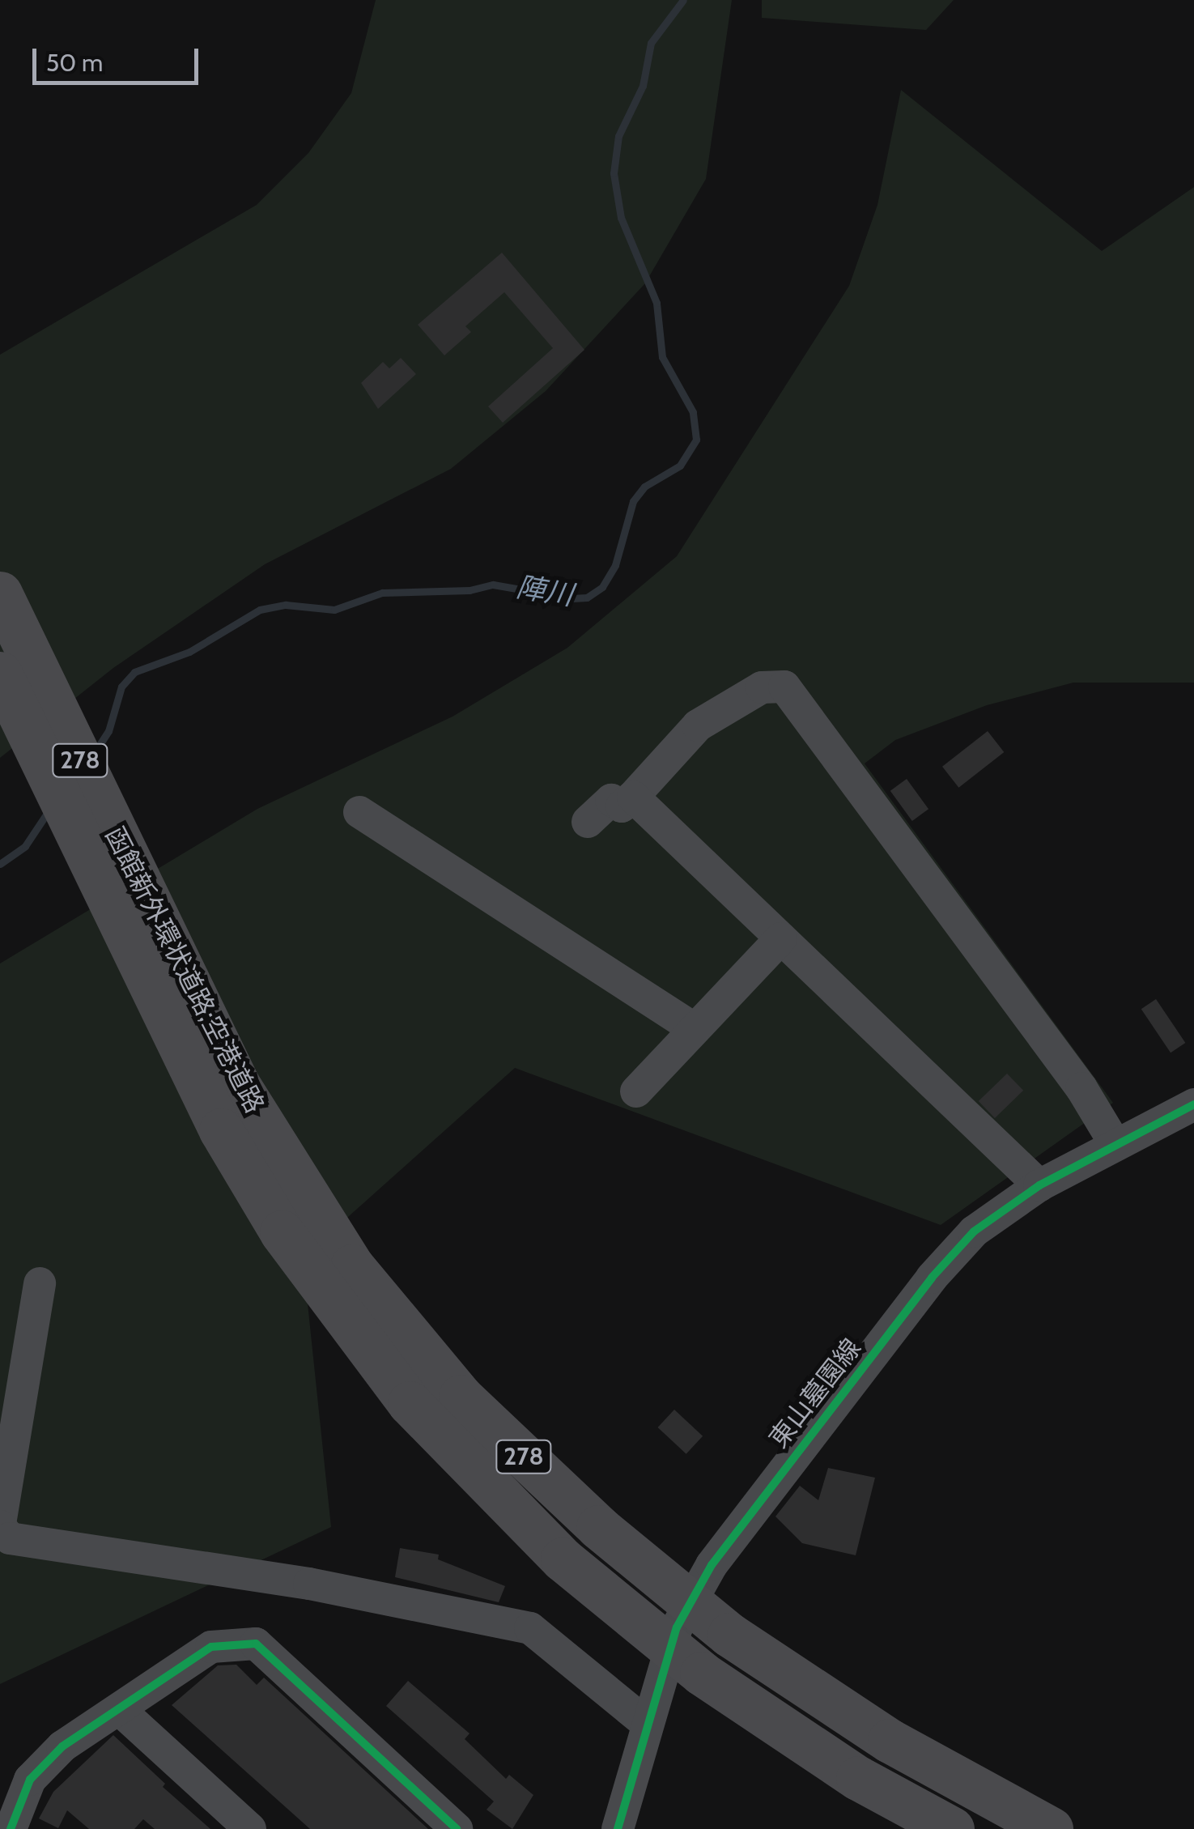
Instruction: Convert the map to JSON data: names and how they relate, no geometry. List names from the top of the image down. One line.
{"streets":{"highway":["278","函館新外環状道路;空港道路"],"street":["東山墓園線"]},"water":["陣川"],"scale_bar":"50 m"}
